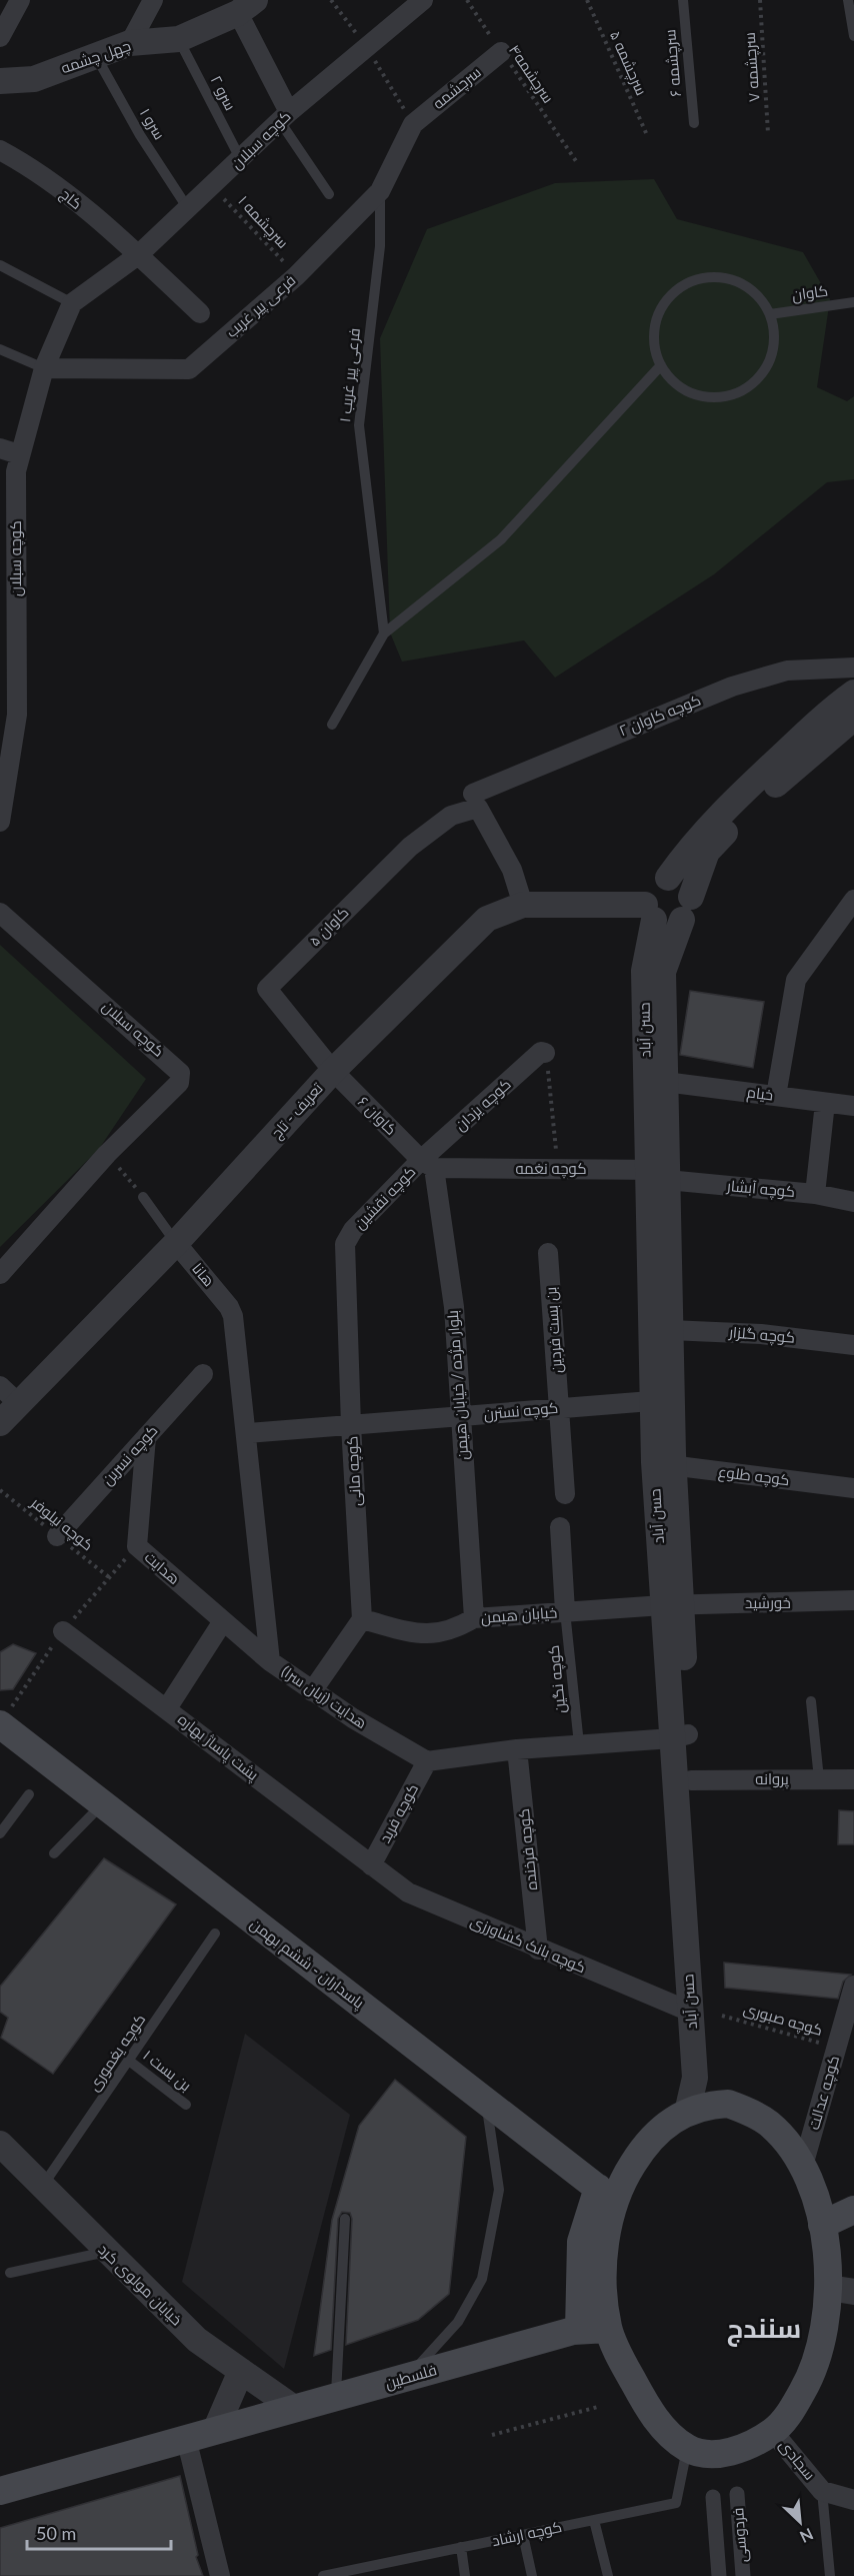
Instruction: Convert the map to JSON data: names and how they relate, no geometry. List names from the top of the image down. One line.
{"streets":{"main road":["پاسداران - ششم بهمن","فلسطین"],"street":["چهل چشمه","سرچشمه","کوچه سبلان","کاج","فرعی پیر غریب","کوچه کاوان ۲","کاوان ۵","حسن آباد","خیام","کوچه یزدان","تعریف - تاج","کاوان ۶","کوچه نغمه","کوچه آبشار","کوچه نقشین","هانا","بن بست فردین","کوچه گلزار","بلوار مژده / خیابان هیمن","کوچه نسترن","کوچه نسرین","کوچه مانی","کوچه طلوع","هدایت","خورشید","خیابان هیمن","هدایت (زبان سرا)","پشت پاساژ بهاره","پروانه","کوچه فرید","کوچه فرخنده","کوچه بانک کشاورزی","کوچه عدالت","خیابان مولوی کرد","سجادی","فردوسی"],"lane":["سرچشمه ۶","سرو ۲","سرو ۱","کاوان","فرعی پیر غریب ۱","کوچه نگین","کوچه یغموری","بن بست ۱","کوچه ارشاد"],"path":["سرچشمه ۵","سرچشمه ۷","سرچشمه۴","سرچشمه ۱","کوچه نیلوفر","کوچه صبوری"]},"crossings":[["چهل چشمه","سرو ۲"],["چهل چشمه","سرو ۱"],["سرچشمه۴","سرچشمه"],["سرچشمه","فرعی پیر غریب"],["سرو ۲","کوچه سبلان"],["سرو ۱","کوچه سبلان"],["کوچه سبلان","کاج"],["کوچه سبلان","سرچشمه ۱"],["کوچه سبلان","فرعی پیر غریب"],["سرچشمه ۱","فرعی پیر غریب"],["فرعی پیر غریب","فرعی پیر غریب ۱"],["کوچه کاوان ۲","کاوان ۵"],["کاوان ۵","تعریف - تاج"],["کاوان ۵","کاوان ۶"],["حسن آباد","خیام"],["حسن آباد","تعریف - تاج"],["حسن آباد","کوچه نغمه"],["حسن آباد","کوچه آبشار"],["حسن آباد","کوچه گلزار"],["حسن آباد","کوچه نسترن"],["حسن آباد","کوچه طلوع"],["حسن آباد","خورشید"],["حسن آباد","خیابان هیمن"],["حسن آباد","پروانه"],["حسن آباد","کوچه بانک کشاورزی"],["کوچه یزدان","کاوان ۶"],["کوچه یزدان","کوچه نغمه"],["کوچه یزدان","کوچه نقشین"],["کوچه یزدان","بلوار مژده / خیابان هیمن"],["تعریف - تاج","کاوان ۶"],["تعریف - تاج","هانا"],["کاوان ۶","کوچه نغمه"],["کاوان ۶","کوچه نقشین"],["کاوان ۶","بلوار مژده / خیابان هیمن"],["کوچه نغمه","کوچه آبشار"],["کوچه نغمه","کوچه نقشین"],["کوچه نغمه","بلوار مژده / خیابان هیمن"],["کوچه نقشین","بلوار مژده / خیابان هیمن"],["کوچه نقشین","کوچه مانی"],["هانا","هدایت (زبان سرا)"],["بن بست فردین","کوچه نسترن"],["بلوار مژده / خیابان هیمن","کوچه نسترن"],["بلوار مژده / خیابان هیمن","خیابان هیمن"],["کوچه نسترن","کوچه مانی"],["کوچه نسترن","هدایت (زبان سرا)"],["کوچه نسرین","کوچه نیلوفر"],["کوچه نسرین","هدایت"],["کوچه مانی","خیابان هیمن"],["هدایت","هدایت (زبان سرا)"],["خورشید","خیابان هیمن"],["خیابان هیمن","کوچه نگین"],["هدایت (زبان سرا)","کوچه فرید"],["پشت پاساژ بهاره","کوچه فرید"],["پشت پاساژ بهاره","کوچه بانک کشاورزی"],["کوچه فرید","کوچه بانک کشاورزی"],["کوچه فرخنده","کوچه بانک کشاورزی"],["کوچه صبوری","کوچه عدالت"],["کوچه یغموری","بن بست ۱"],["کوچه یغموری","خیابان مولوی کرد"],["خیابان مولوی کرد","فلسطین"]],"districts":["سنندج"],"scale_bar":"50 m","north":"bottom right"}
